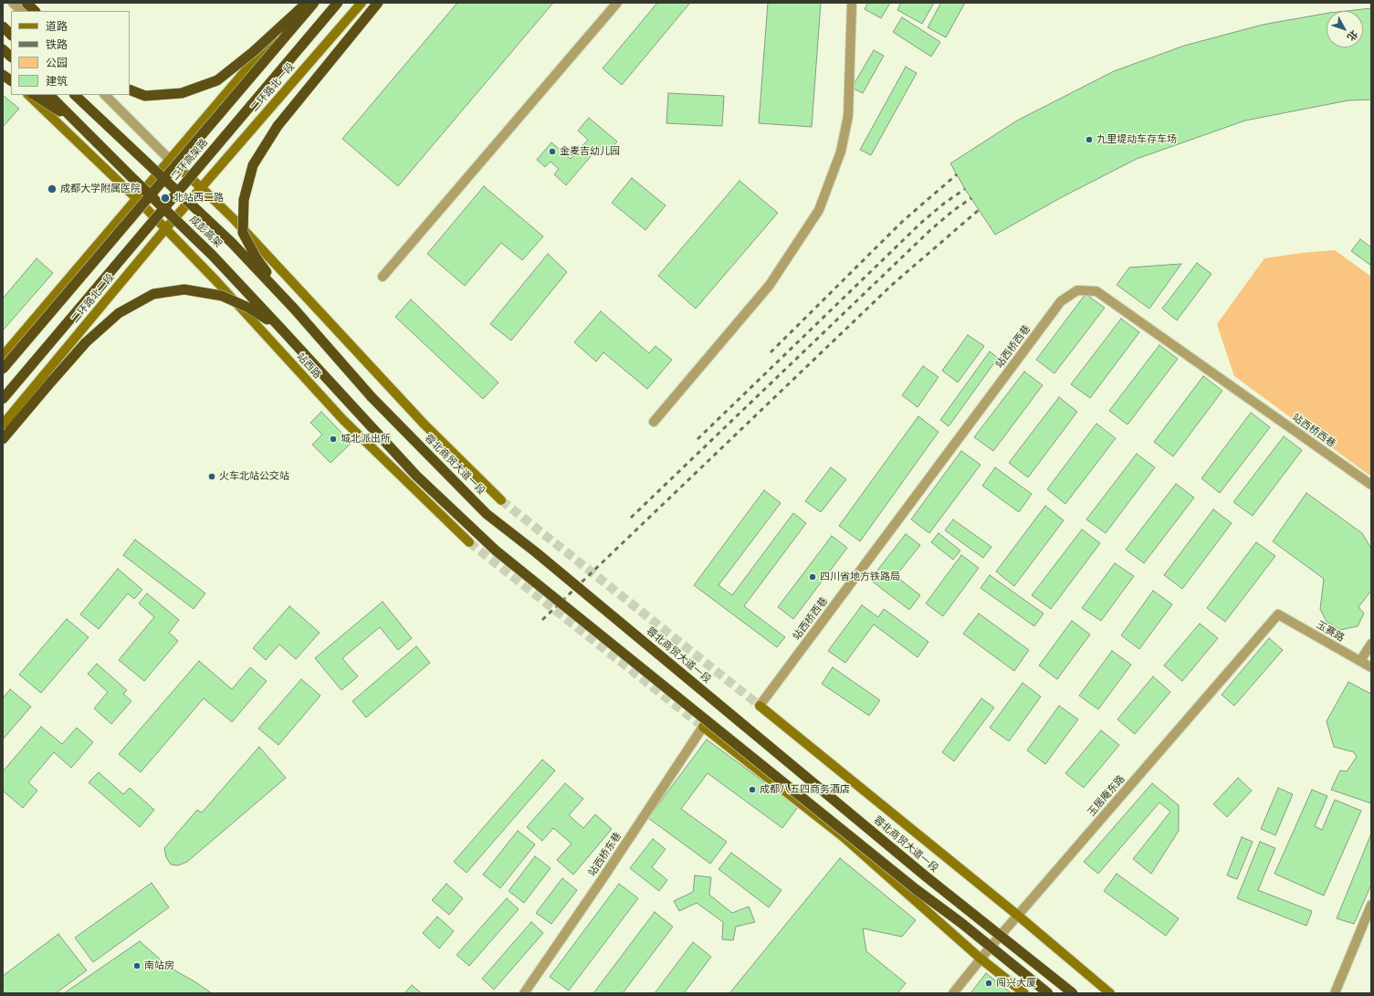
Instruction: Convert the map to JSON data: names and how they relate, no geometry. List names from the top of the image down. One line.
{"streets":{"highway":["二环高架路","成彭高架","蓉北商贸大道一段"],"main road":["二环路北一段","二环路北二段","站西路"],"street":["站西桥西巷","玉赛路","玉居庵东路","站西桥东巷"]},"crossings":[["二环路北一段","二环路北二段"],["成彭高架","蓉北商贸大道一段"],["二环路北二段","站西路"],["站西桥西巷","蓉北商贸大道一段"],["蓉北商贸大道一段","玉居庵东路"],["玉赛路","玉居庵东路"]],"places":["九里堤动车存车场","金麦吉幼儿园","成都大学附属医院","北站西二路","城北派出所","火车北站公交站","四川省地方铁路局","成都八五四商务酒店","南站房","闯兴大厦"],"legend":["道路","铁路","公园","建筑"],"north":"bottom right"}
